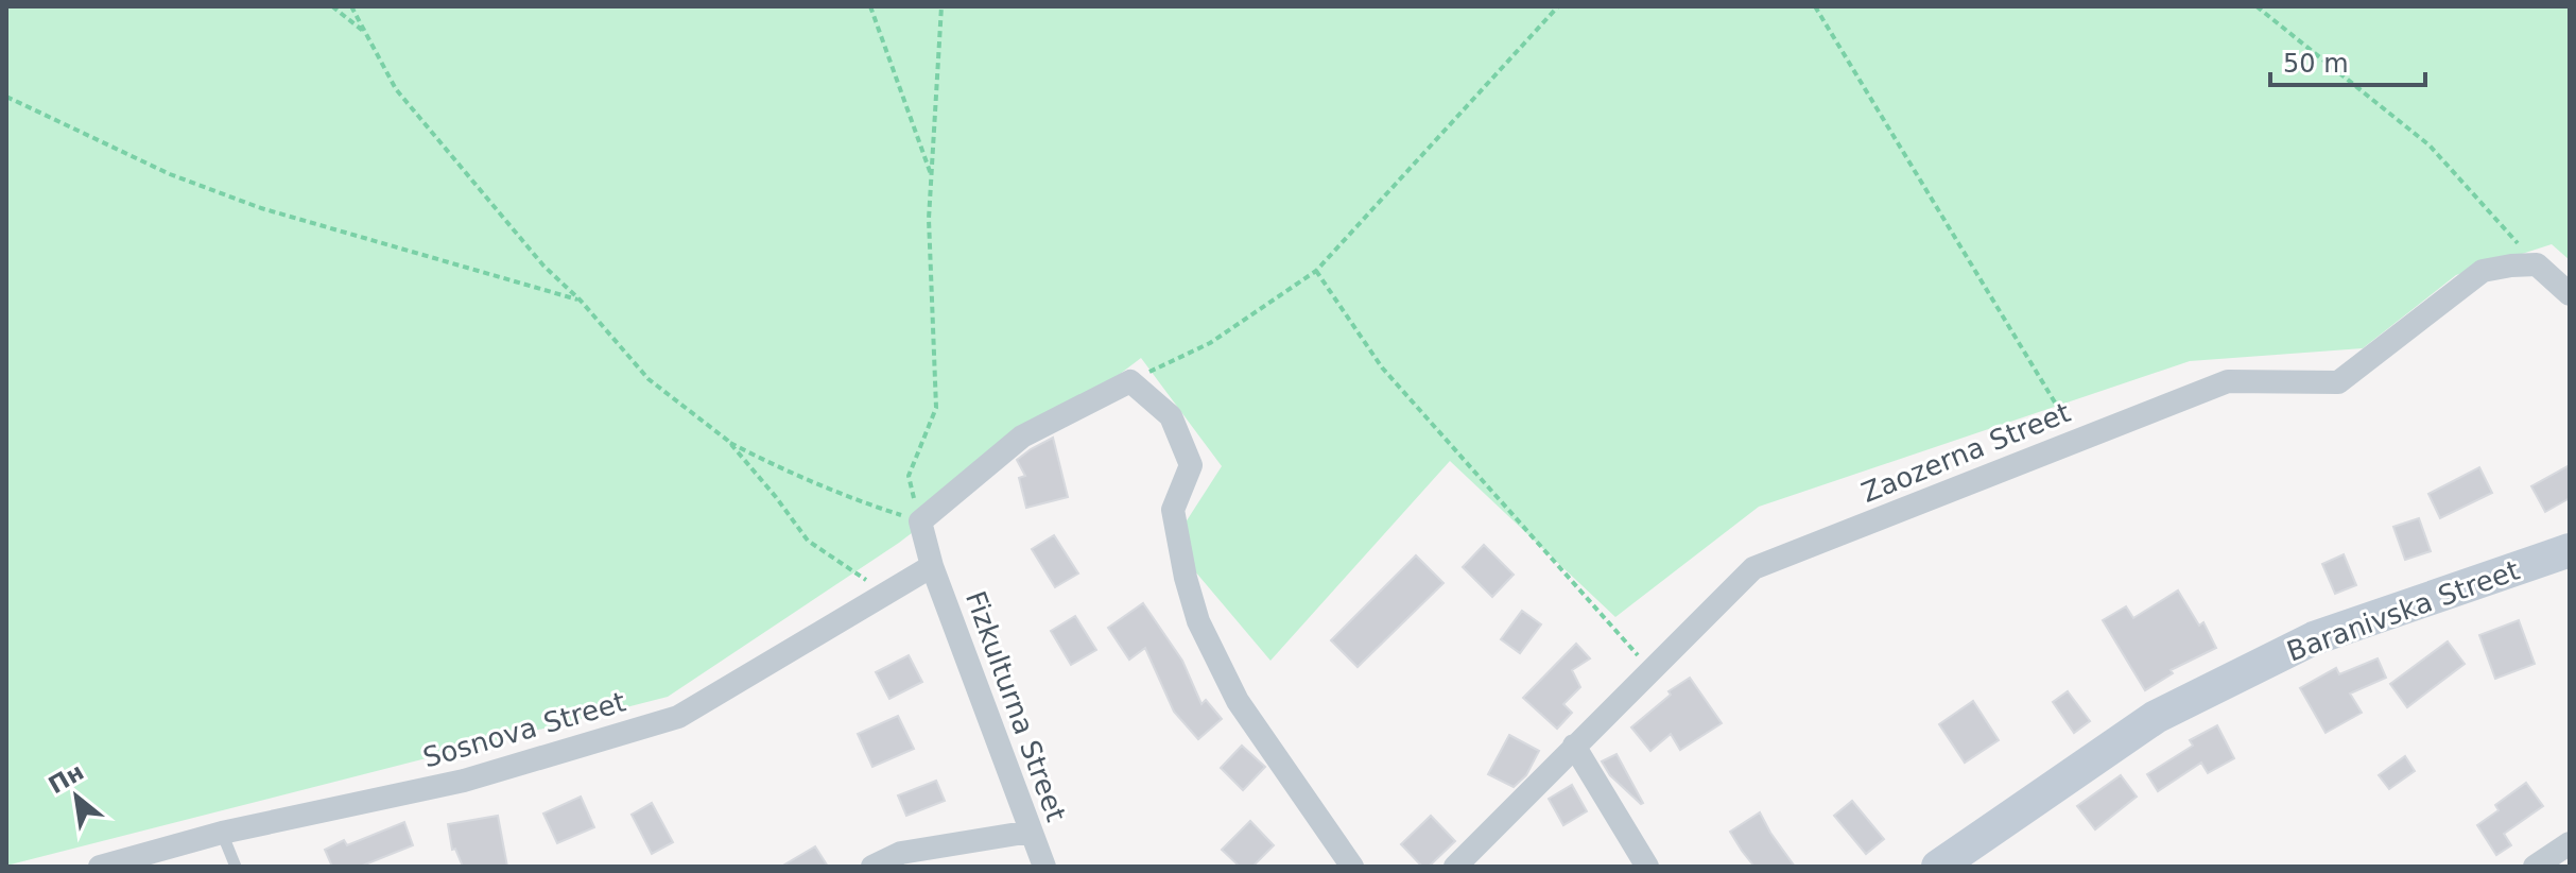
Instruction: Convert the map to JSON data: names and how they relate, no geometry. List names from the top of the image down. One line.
{"streets":{"main road":["Baranivska Street"],"street":["Zaozerna Street","Fizkulturna Street","Sosnova Street"]},"crossings":[["Fizkulturna Street","Sosnova Street"]],"scale_bar":"50 m","north":"top left"}
